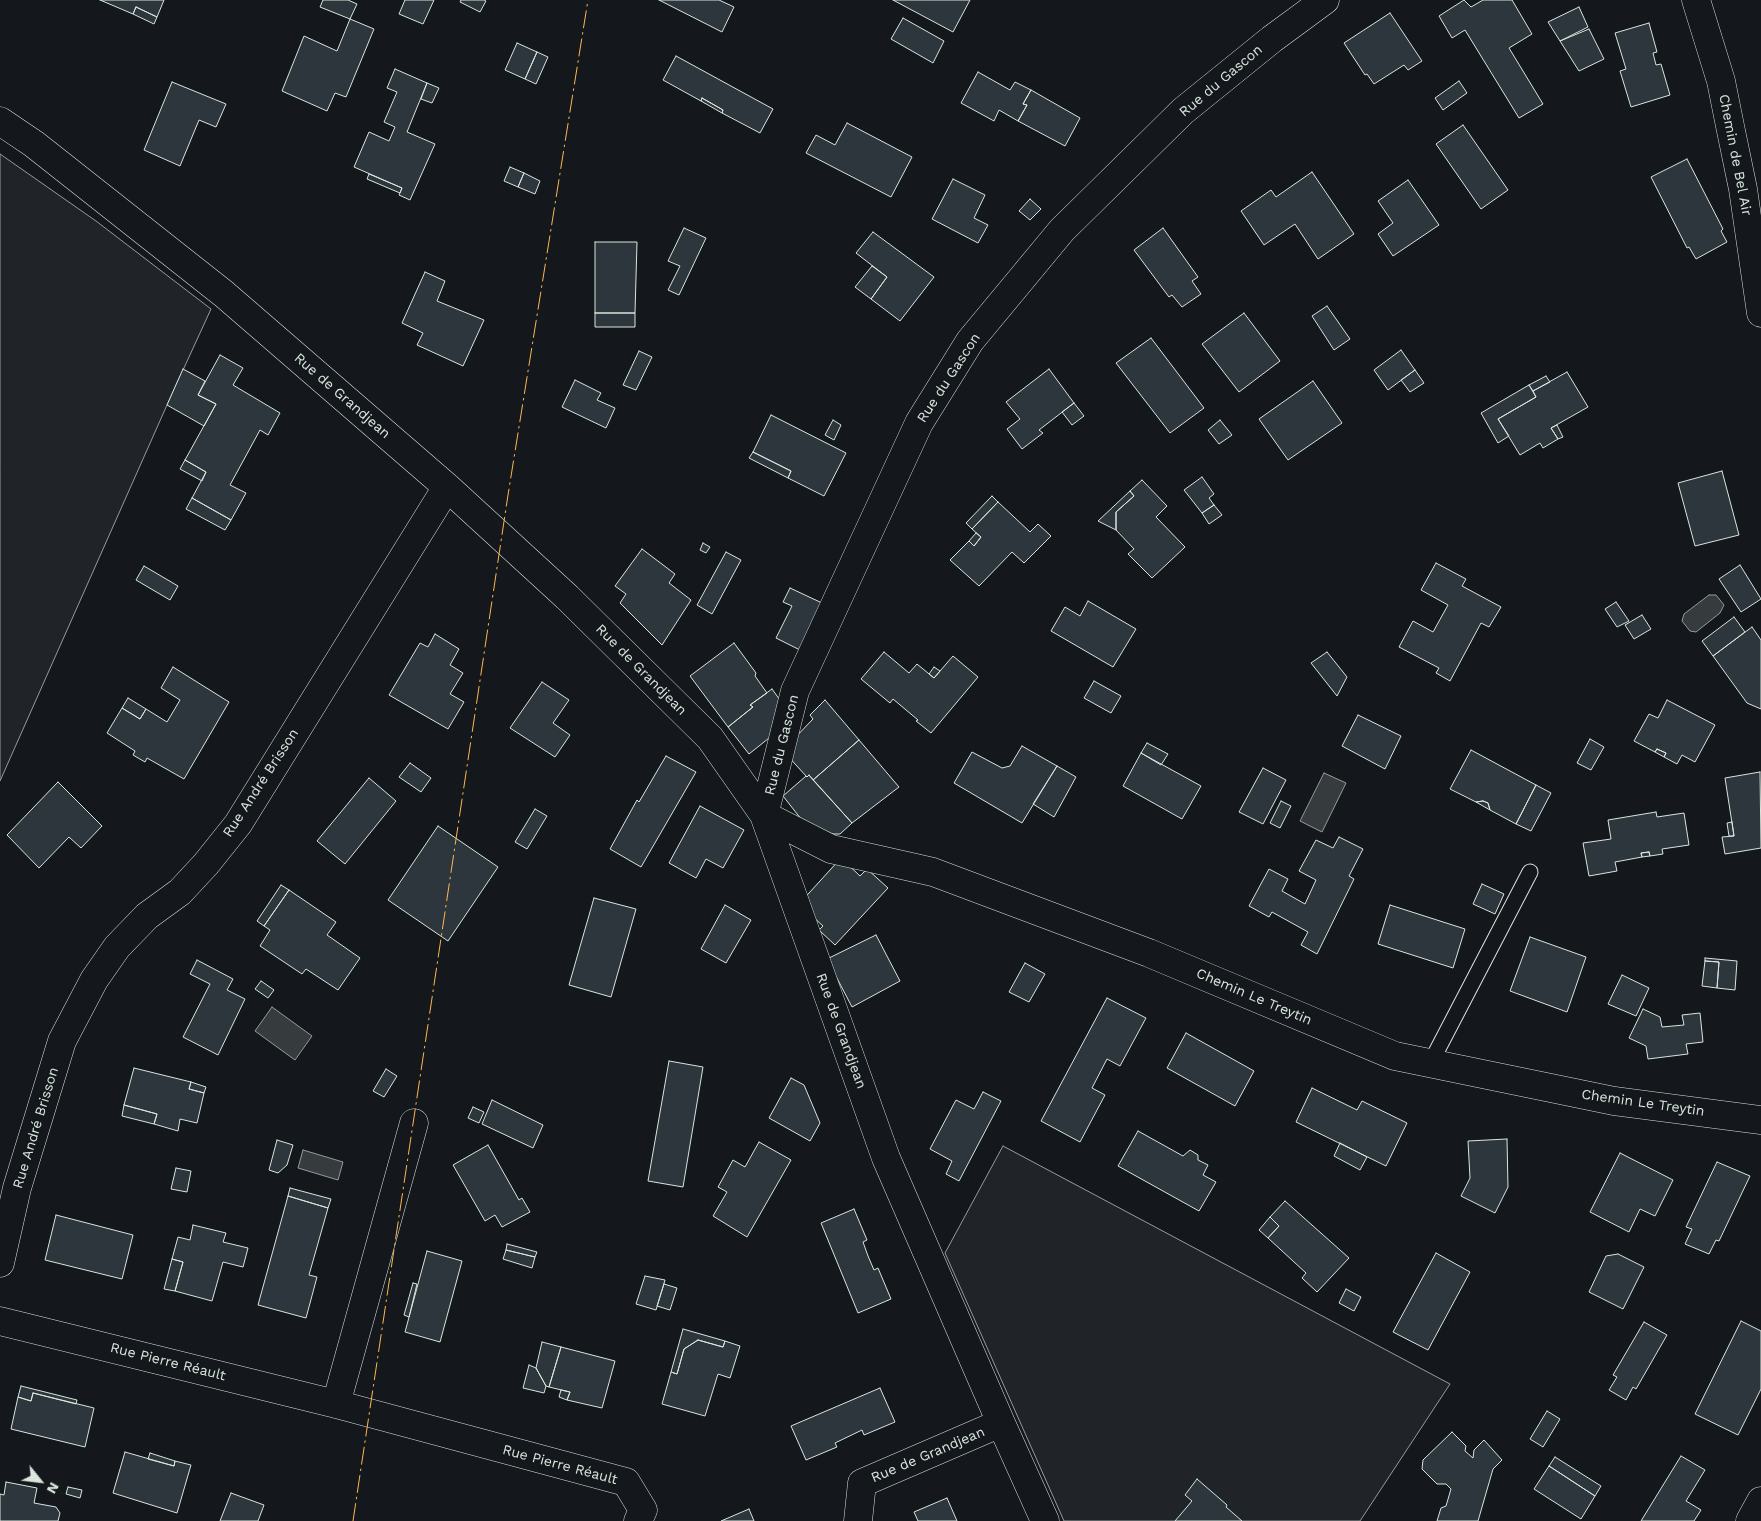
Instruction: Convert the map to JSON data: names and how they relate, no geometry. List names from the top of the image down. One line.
{"streets":{"street":["Rue du Gascon","Chemin de Bel Air","Rue de Grandjean","Rue André Brisson","Chemin Le Treytin","Rue Pierre Réault"]},"crossings":[["Rue du Gascon","Rue de Grandjean"],["Rue du Gascon","Chemin Le Treytin"],["Rue de Grandjean","Rue André Brisson"],["Rue de Grandjean","Chemin Le Treytin"]],"north":"bottom right"}
